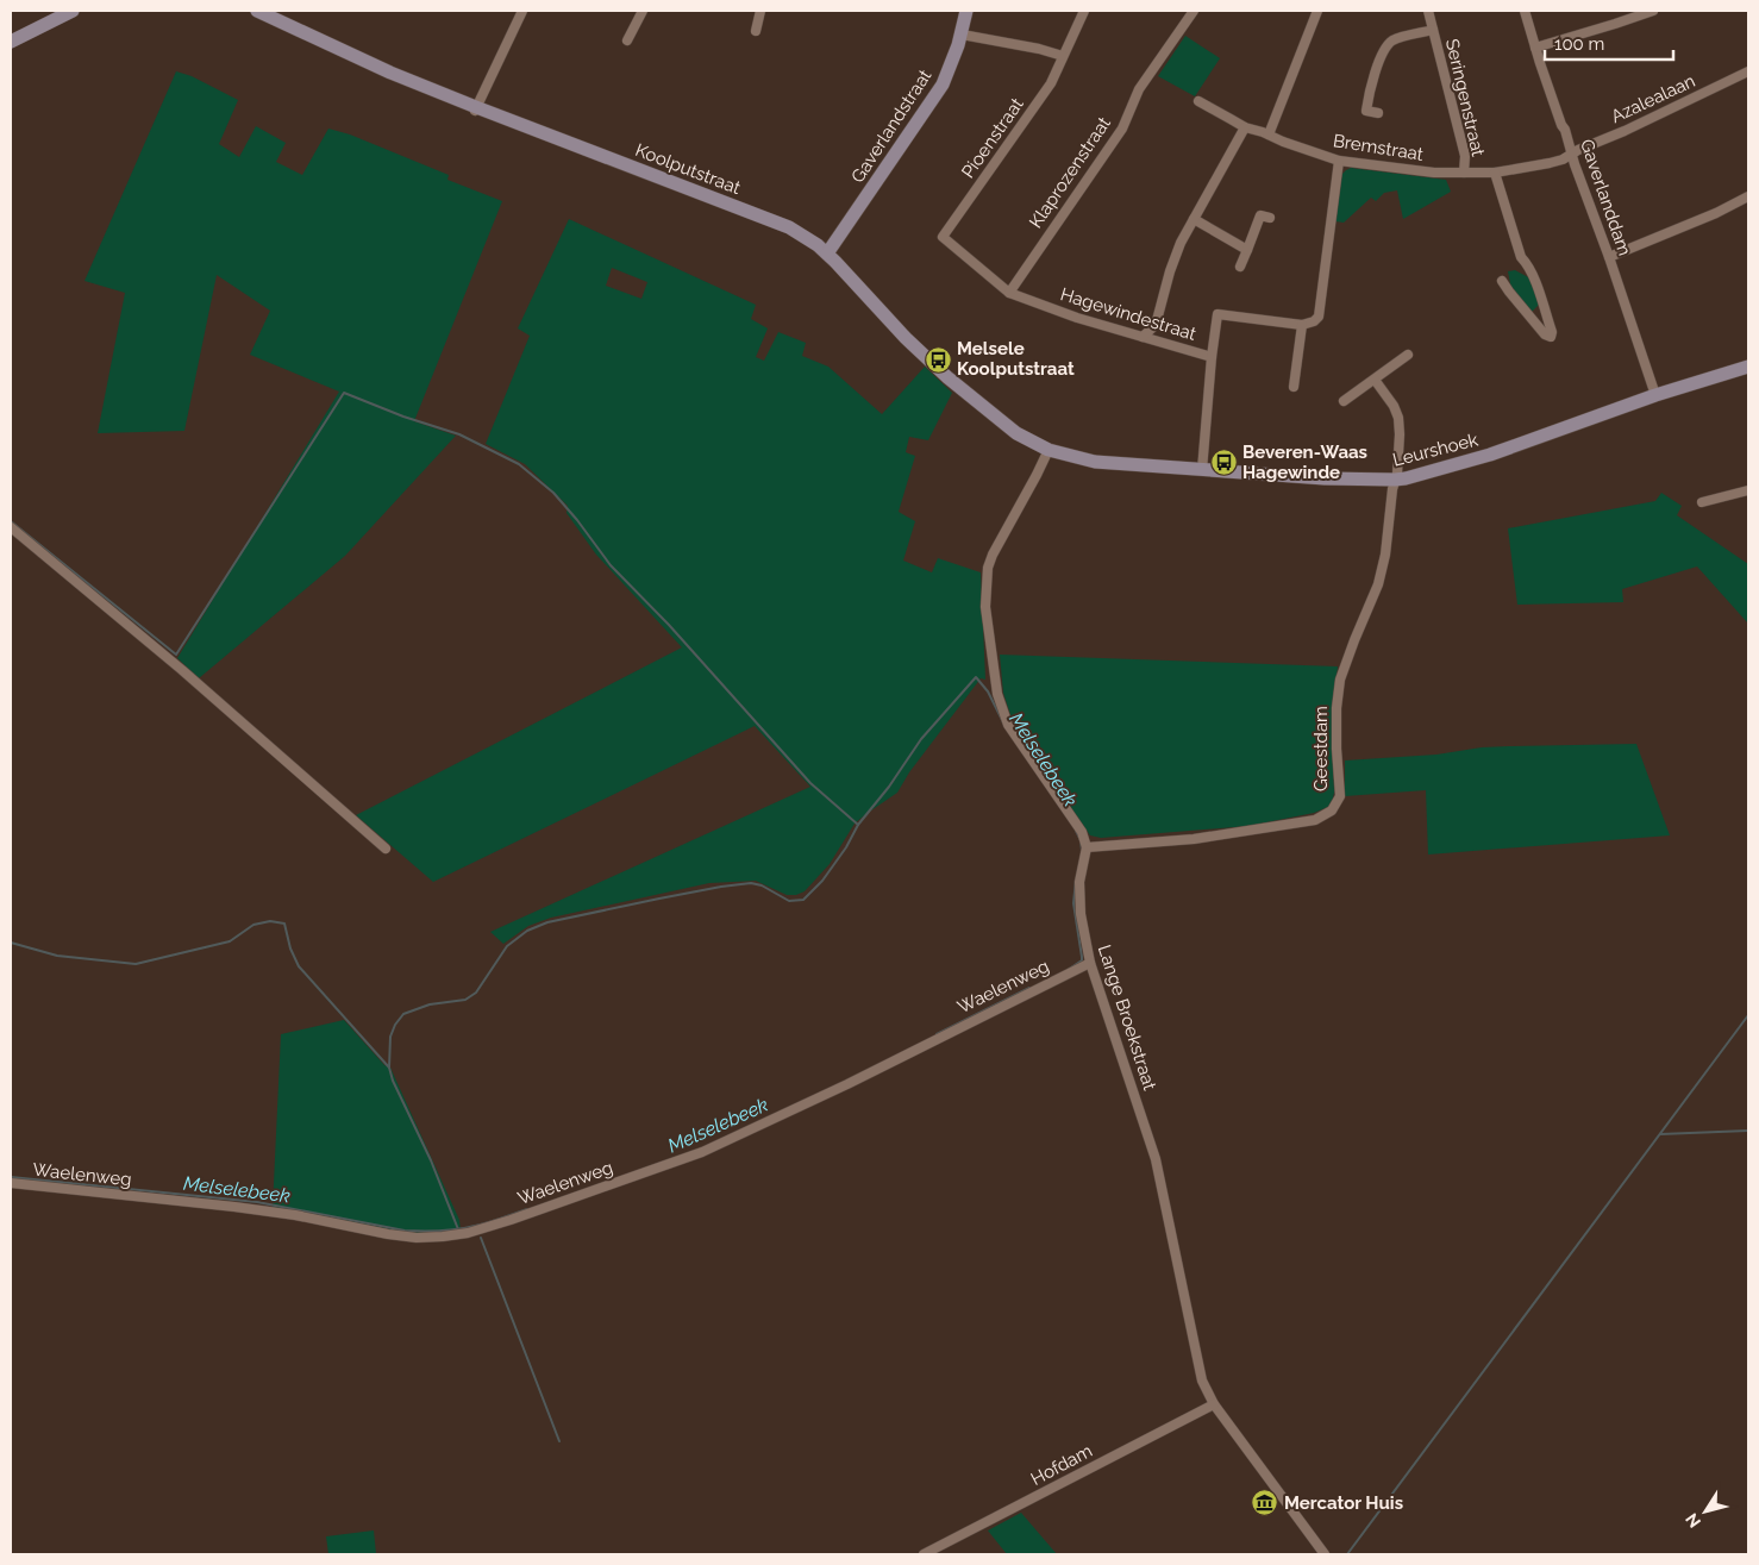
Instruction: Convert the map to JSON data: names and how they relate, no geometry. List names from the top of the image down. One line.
{"streets":{"street":["Seringenstraat","Azalealaan","Gaverlandstraat","Pioenstraat","Bremstraat","Koolputstraat","Klaprozenstraat","Gaverlanddam","Hagewindestraat","Leurshoek","Geestdam","Waelenweg","Lange Broekstraat","Hofdam"]},"crossings":[["Seringenstraat","Bremstraat"],["Azalealaan","Bremstraat"],["Azalealaan","Gaverlanddam"],["Gaverlandstraat","Koolputstraat"],["Pioenstraat","Hagewindestraat"],["Bremstraat","Gaverlanddam"],["Koolputstraat","Leurshoek"],["Klaprozenstraat","Hagewindestraat"],["Gaverlanddam","Leurshoek"],["Hagewindestraat","Leurshoek"],["Leurshoek","Geestdam"],["Geestdam","Lange Broekstraat"],["Waelenweg","Lange Broekstraat"],["Lange Broekstraat","Hofdam"]],"water":["Melselebeek"],"places":{"bus stop":["Melsele Koolputstraat","Beveren-Waas Hagewinde"],"museum":["Mercator Huis"]},"scale_bar":"100 m","north":"bottom left"}
